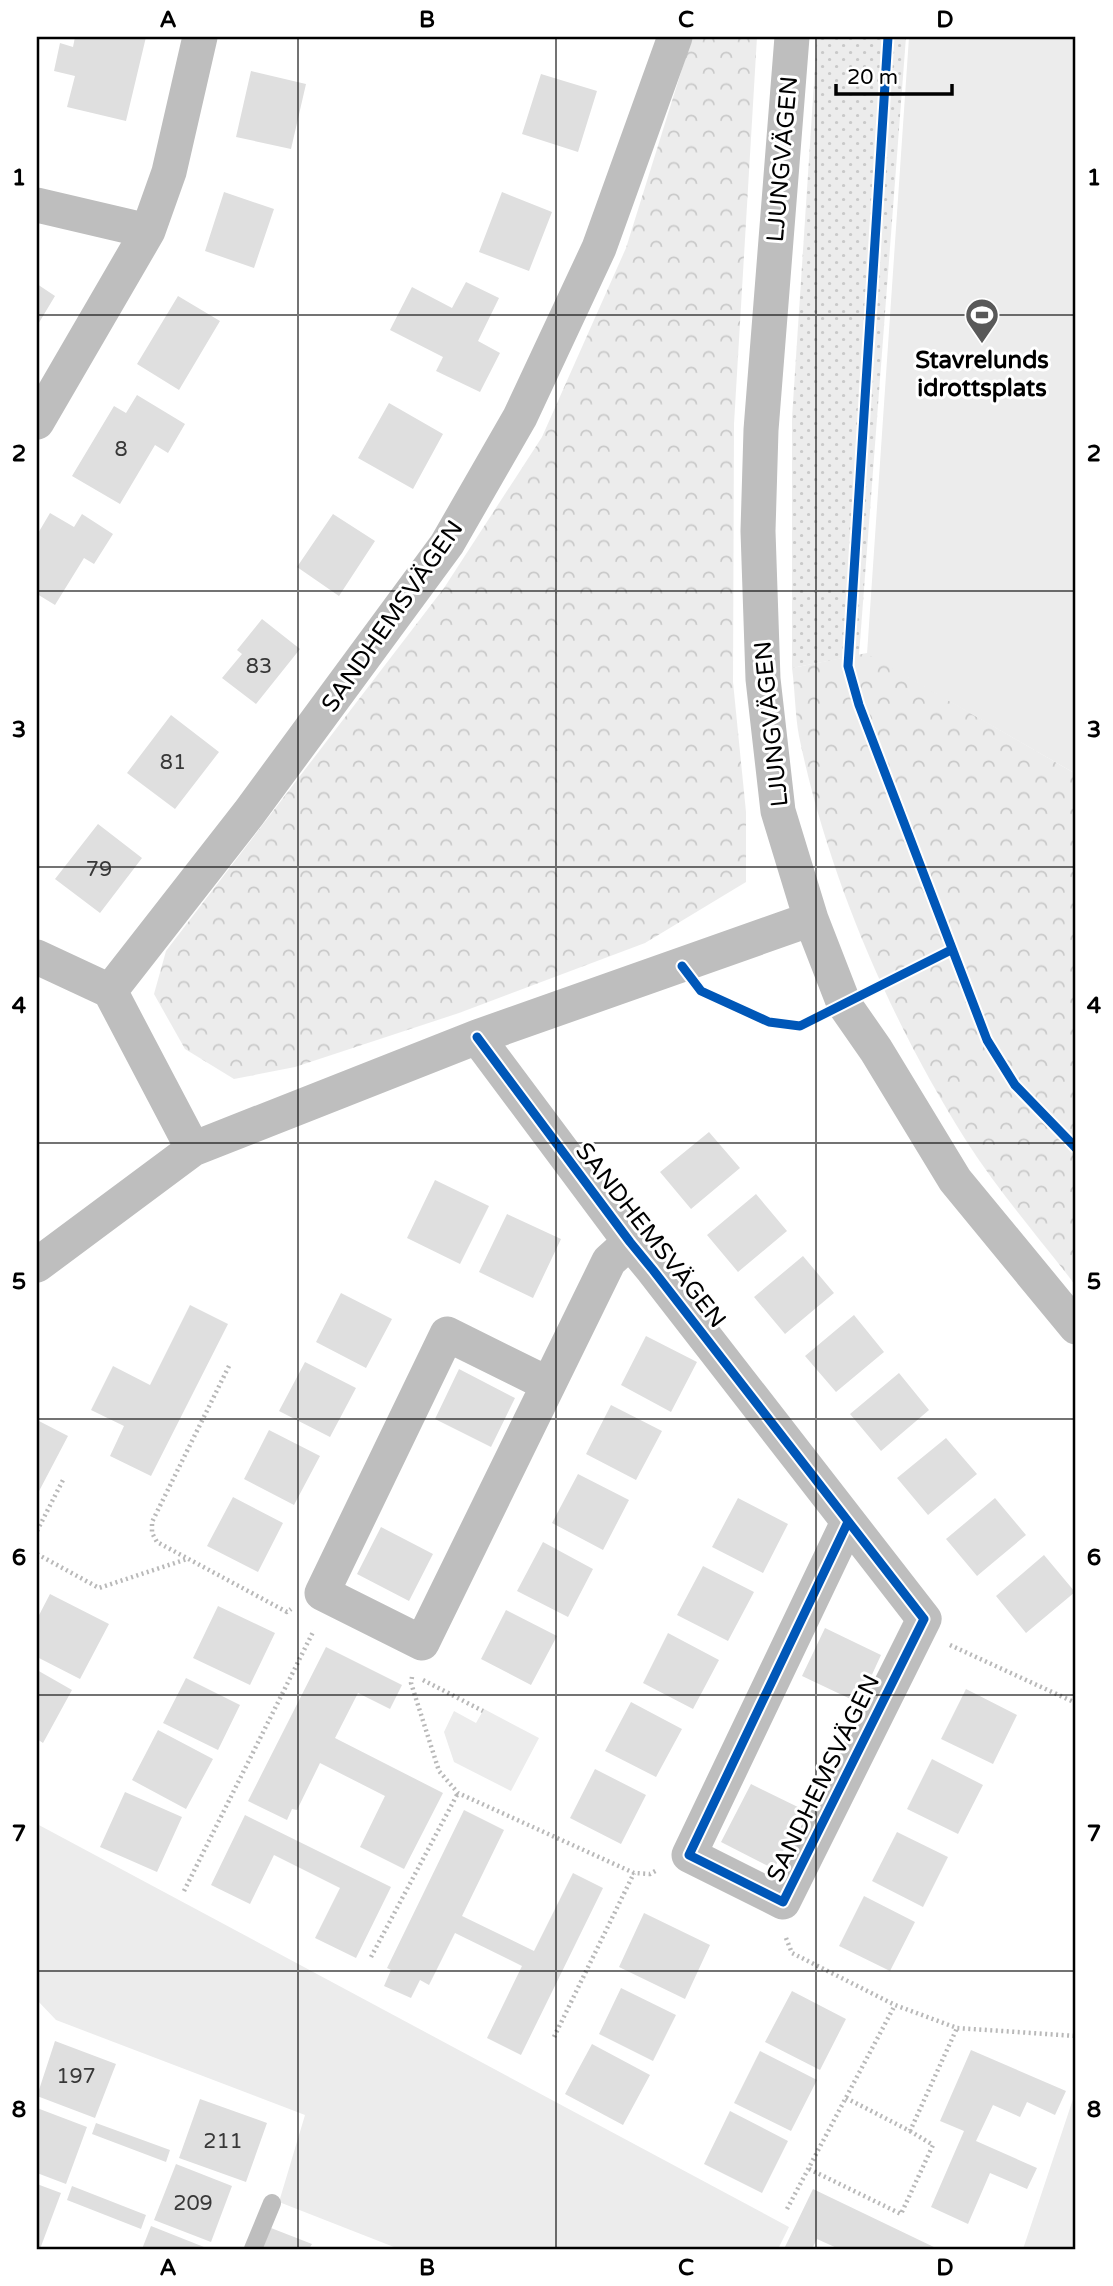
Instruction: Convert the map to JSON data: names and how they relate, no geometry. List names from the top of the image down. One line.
{"streets":{"street":["LJUNGVÄGEN","SANDHEMSVÄGEN"]},"places":{"sports":["Stavrelunds idrottsplats"]},"house_numbers":["8","83","81","79","197","211","209"],"scale_bar":"20 m","grid":{"columns":["A","B","C","D"],"rows":["1","2","3","4","5","6","7","8"]}}
